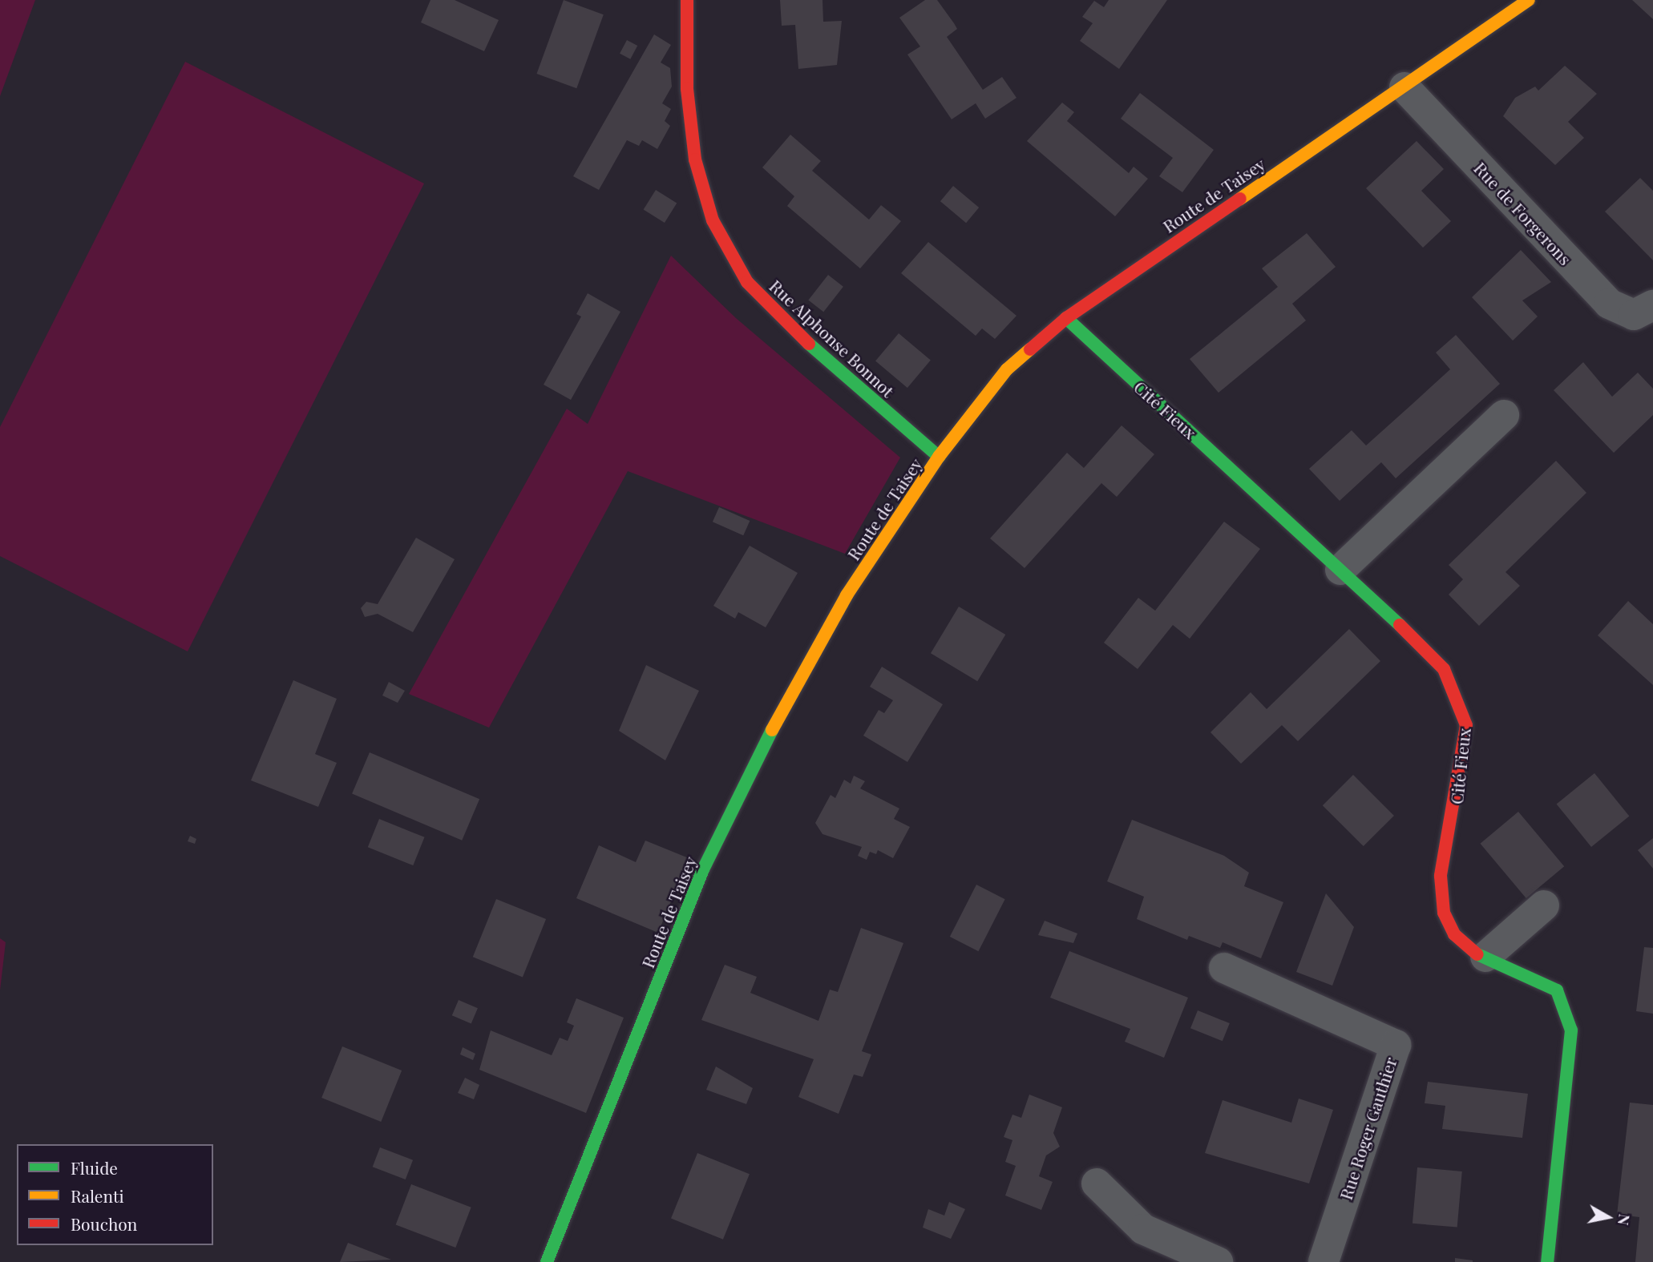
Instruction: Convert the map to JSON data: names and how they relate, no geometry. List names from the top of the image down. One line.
{"streets":{"street":["Route de Taisey","Rue de Forgerons","Rue Alphonse Bonnot","Cité Fieux","Rue Roger Gauthier"]},"crossings":[["Route de Taisey","Rue de Forgerons"],["Route de Taisey","Rue Alphonse Bonnot"],["Route de Taisey","Cité Fieux"]],"legend":["Fluide","Ralenti","Bouchon"],"north":"right"}
